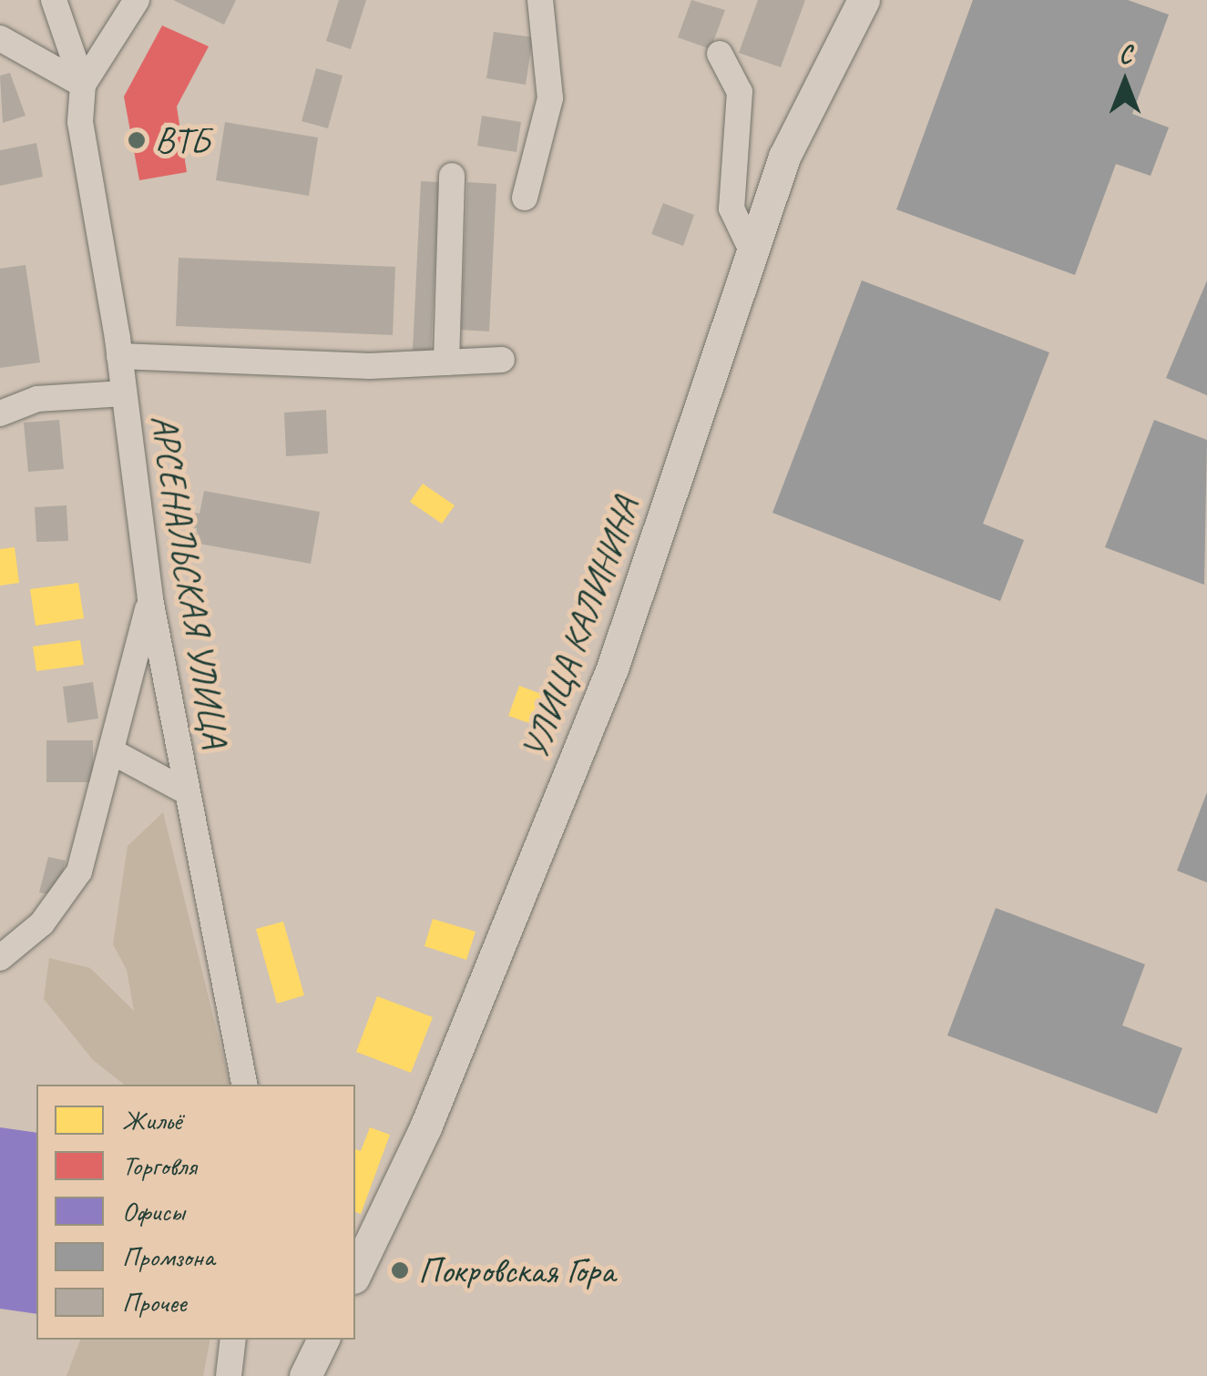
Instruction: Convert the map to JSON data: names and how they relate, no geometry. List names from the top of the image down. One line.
{"streets":{"main road":["УЛИЦА КАЛИНИНА"],"street":["АРСЕНАЛЬСКАЯ УЛИЦА"]},"places":["ВТБ","Покровская Гора"],"legend":["Жильё","Торговля","Офисы","Промзона","Прочее"],"north":"top"}
